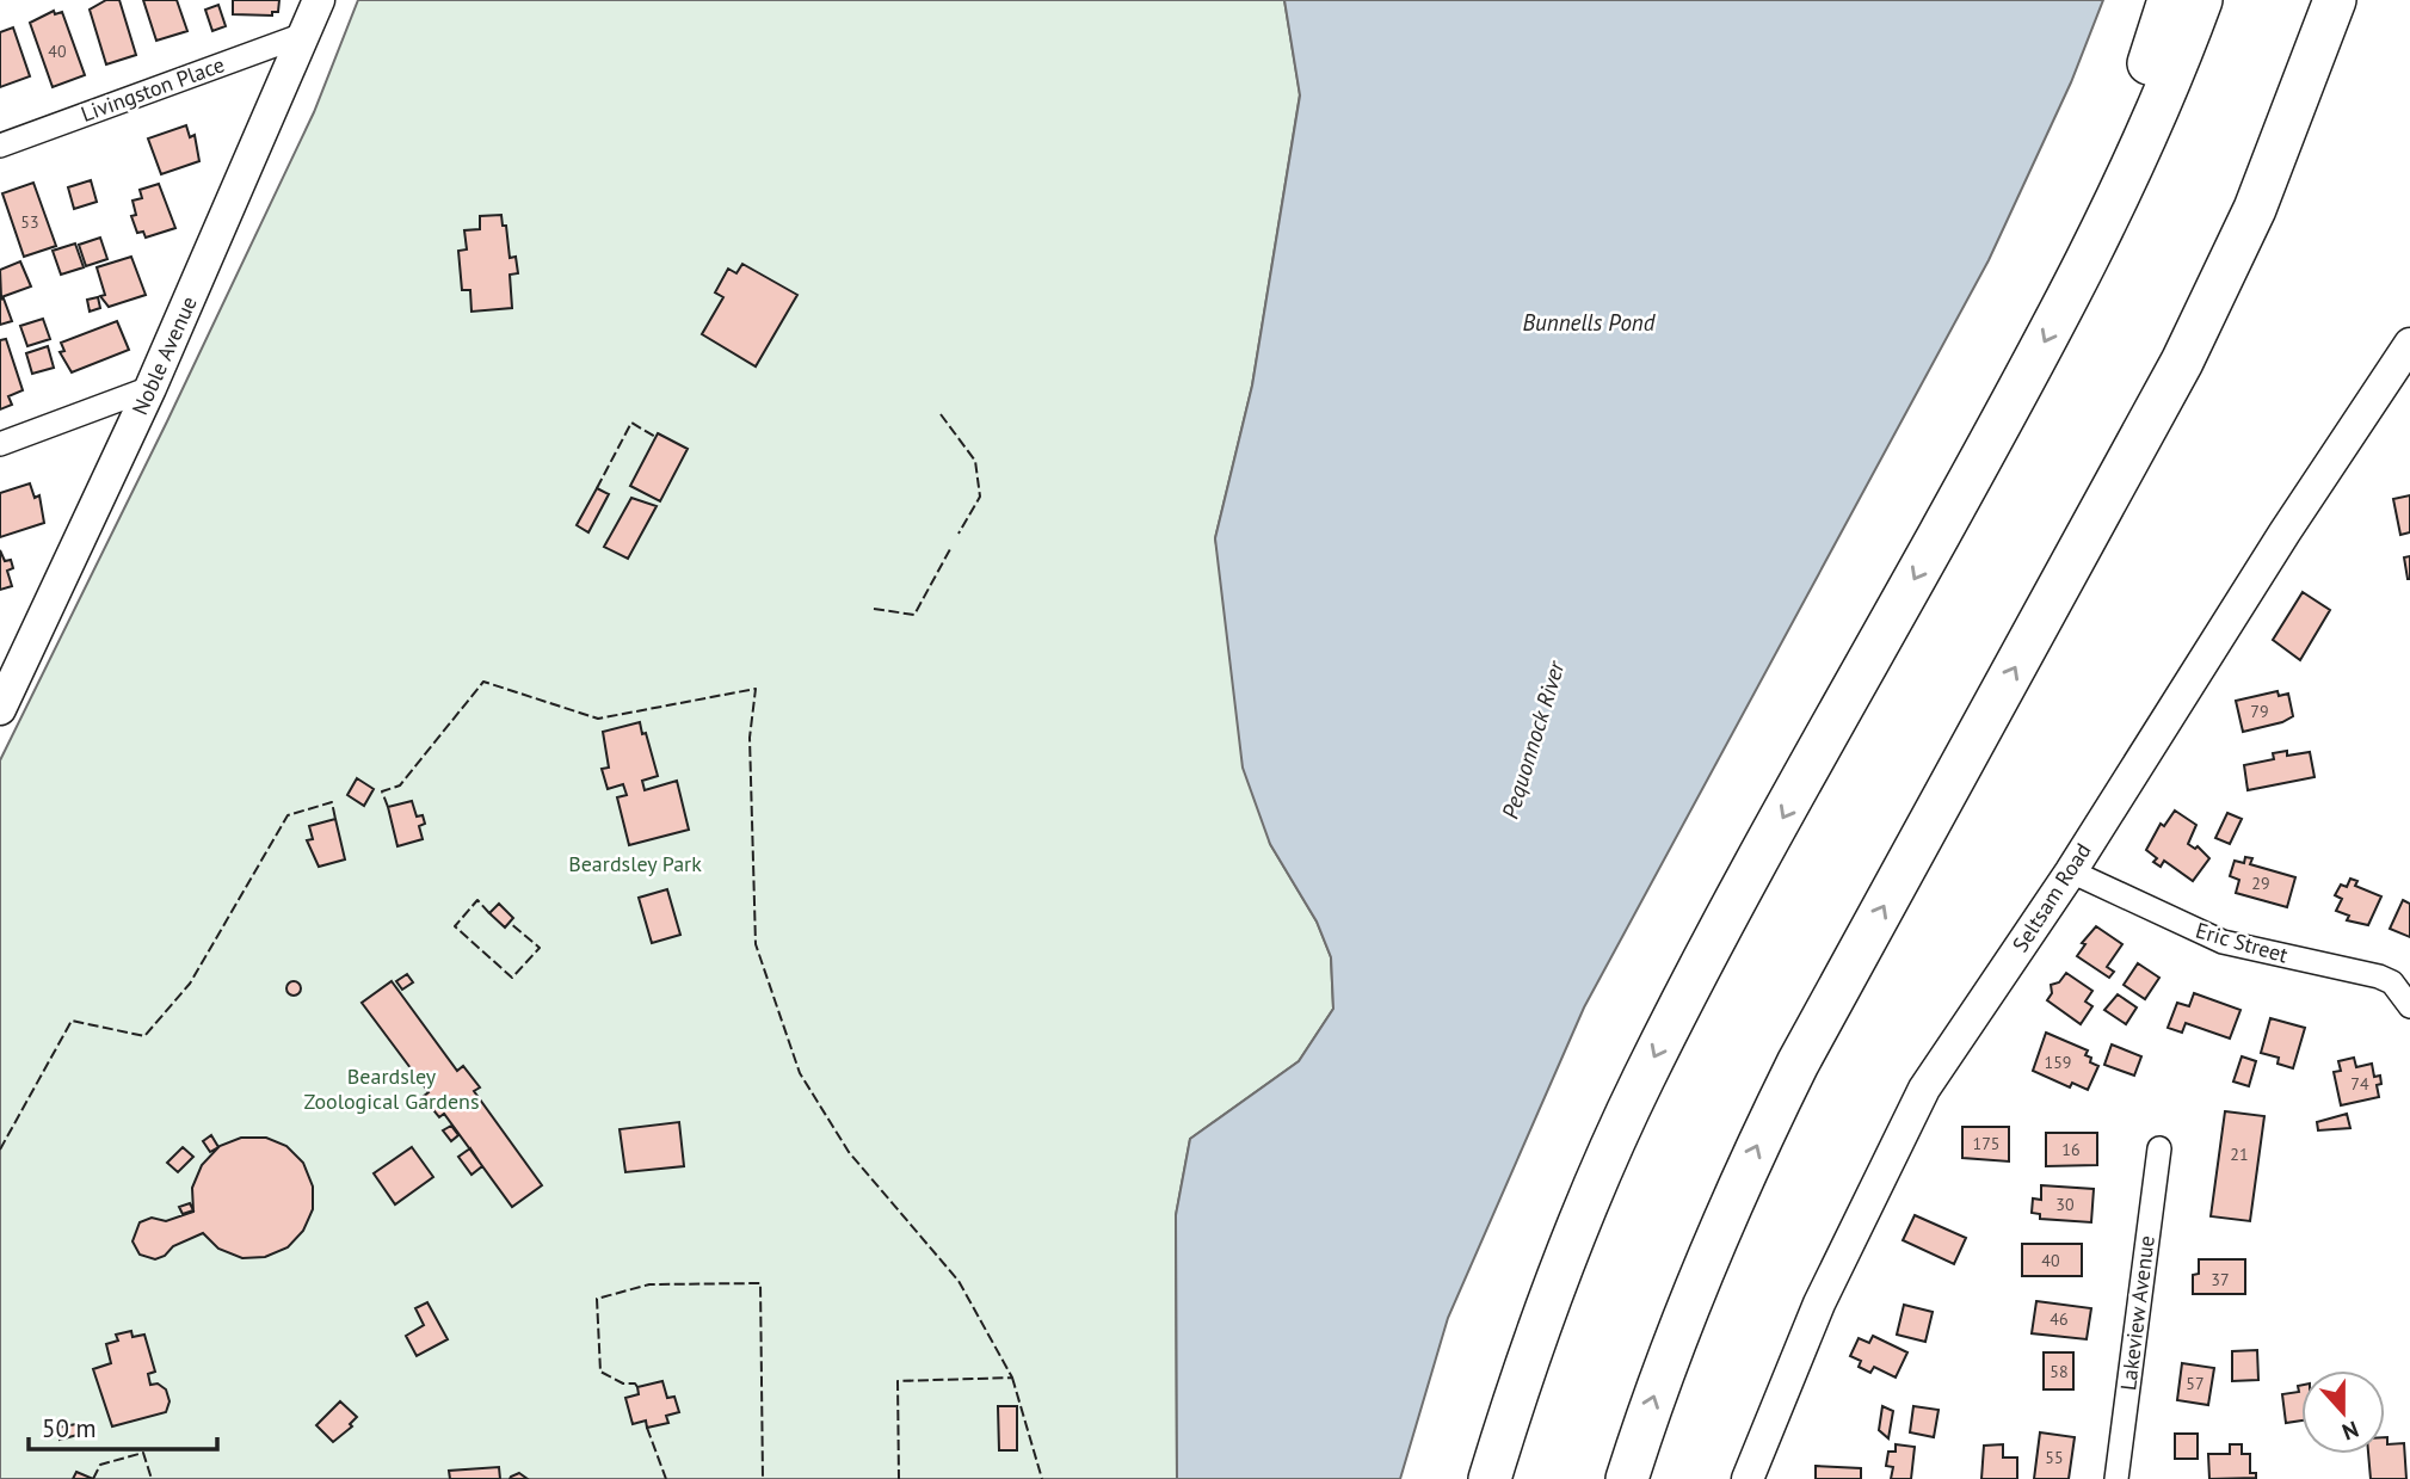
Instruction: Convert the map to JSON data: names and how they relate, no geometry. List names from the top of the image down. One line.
{"streets":{"main road":["Noble Avenue","Seltsam Road"],"street":["Livingston Place","Eric Street","Lakeview Avenue"]},"crossings":[["Livingston Place","Noble Avenue"],["Seltsam Road","Eric Street"]],"water":["Bunnells Pond","Pequonnock River"],"parks":["Beardsley Park","Beardsley Zoological Gardens"],"house_numbers":["40","53","79","29","159","74","175","16","21","30","40","37","46","58","57","55"],"scale_bar":"50 m","north":"bottom"}
